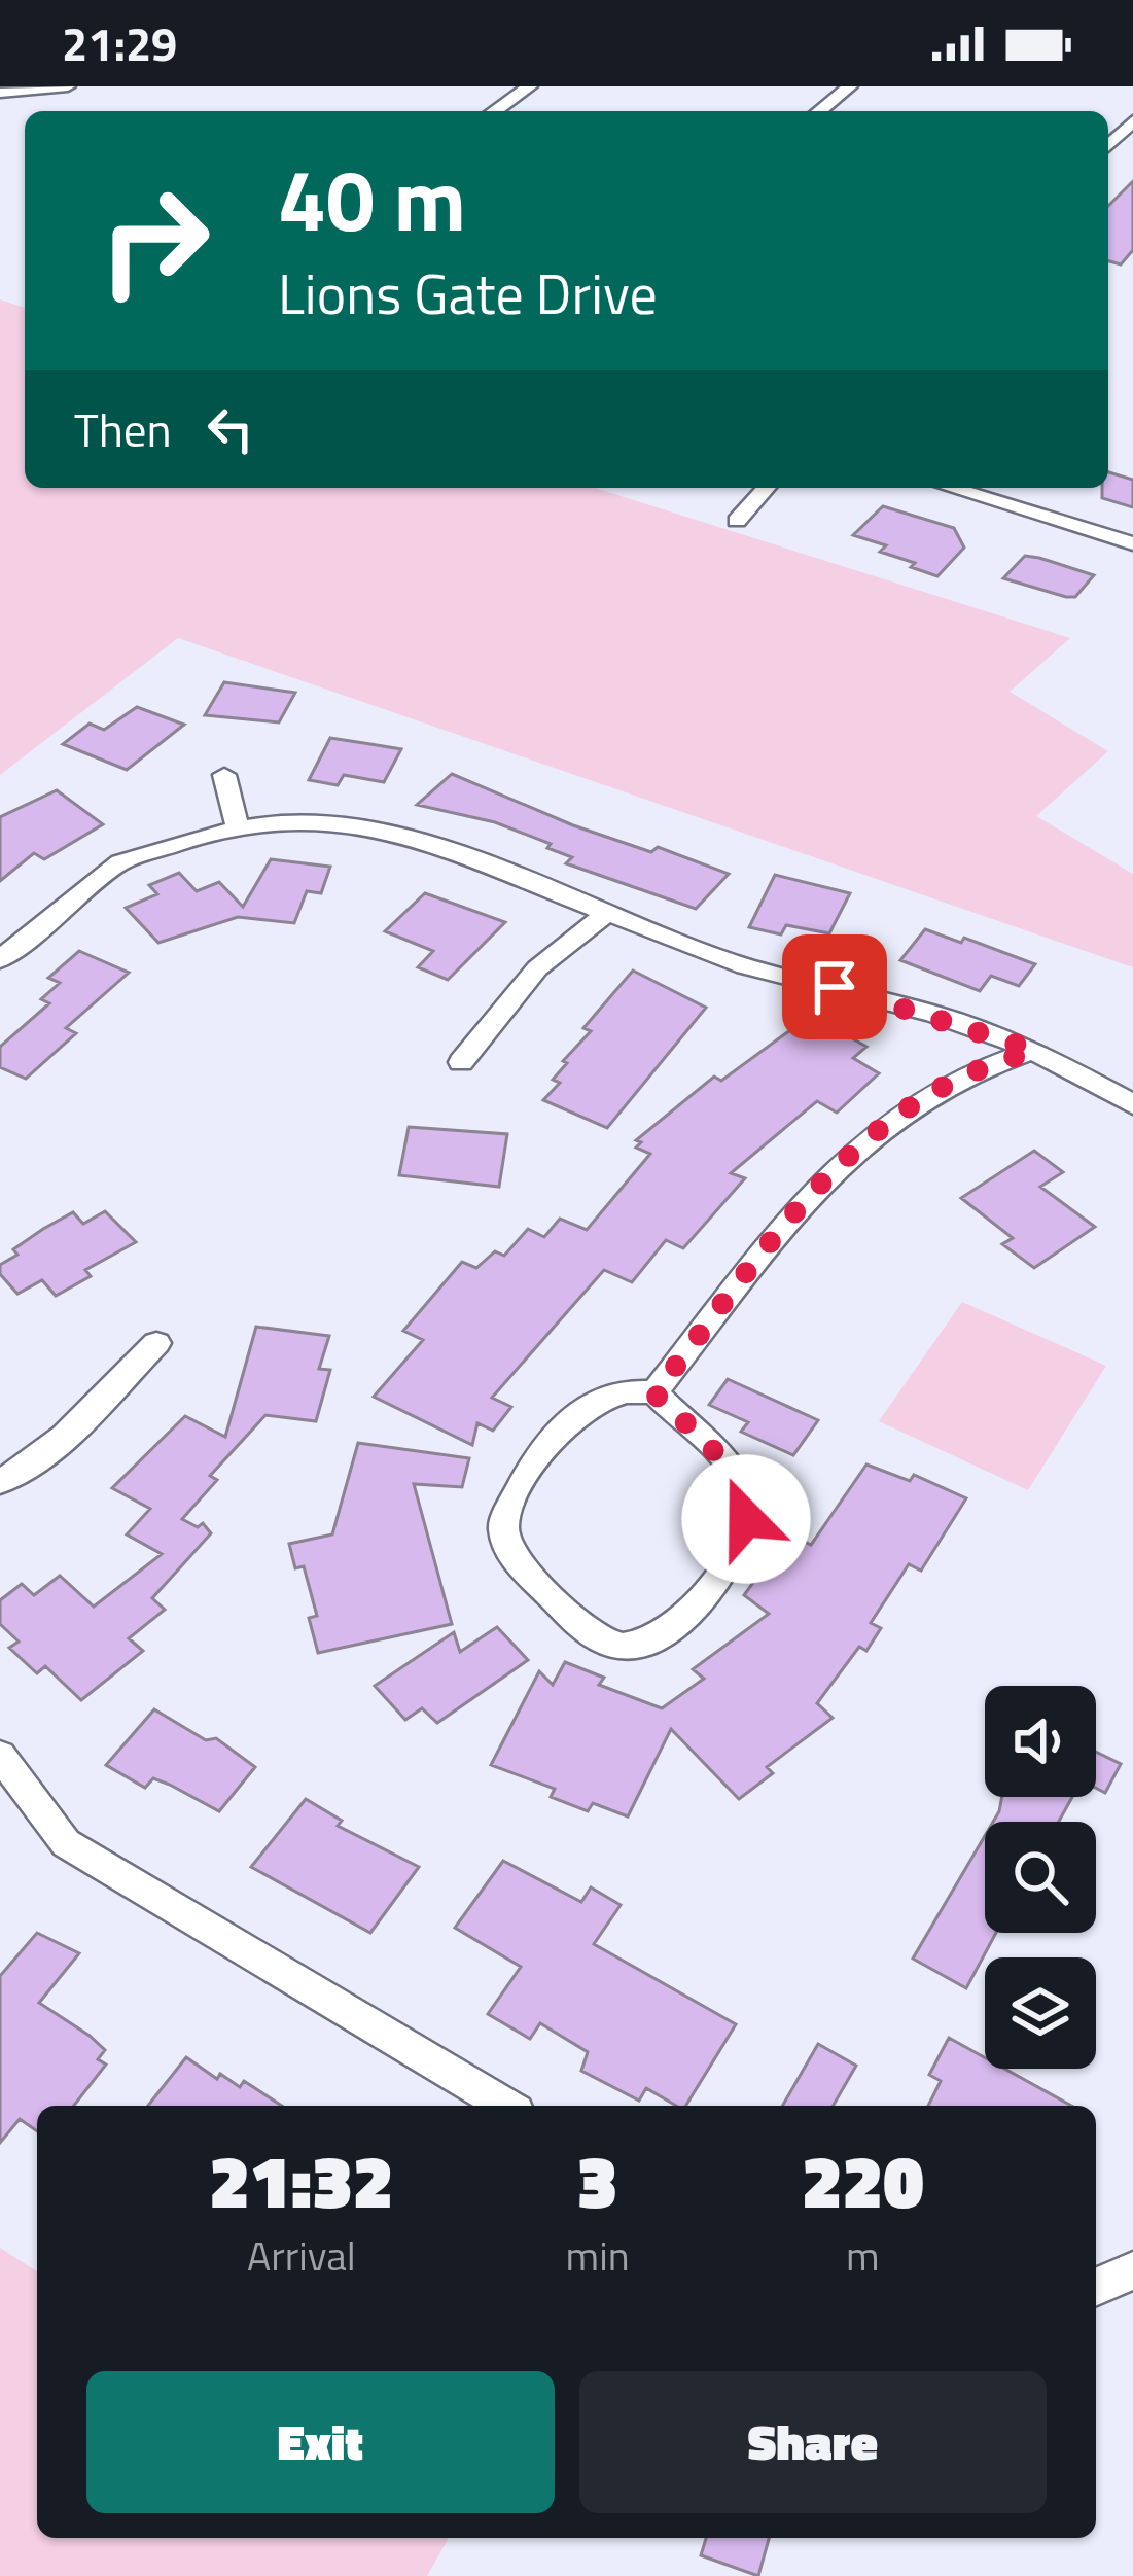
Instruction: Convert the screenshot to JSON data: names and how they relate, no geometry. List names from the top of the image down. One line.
{"page":{"status":"21:29","turn":["40 m","Lions Gate Drive"],"then":"Then","eta":["21:32","Arrival","3","min","220","m"],"buttons":["Exit","Share"]}}
